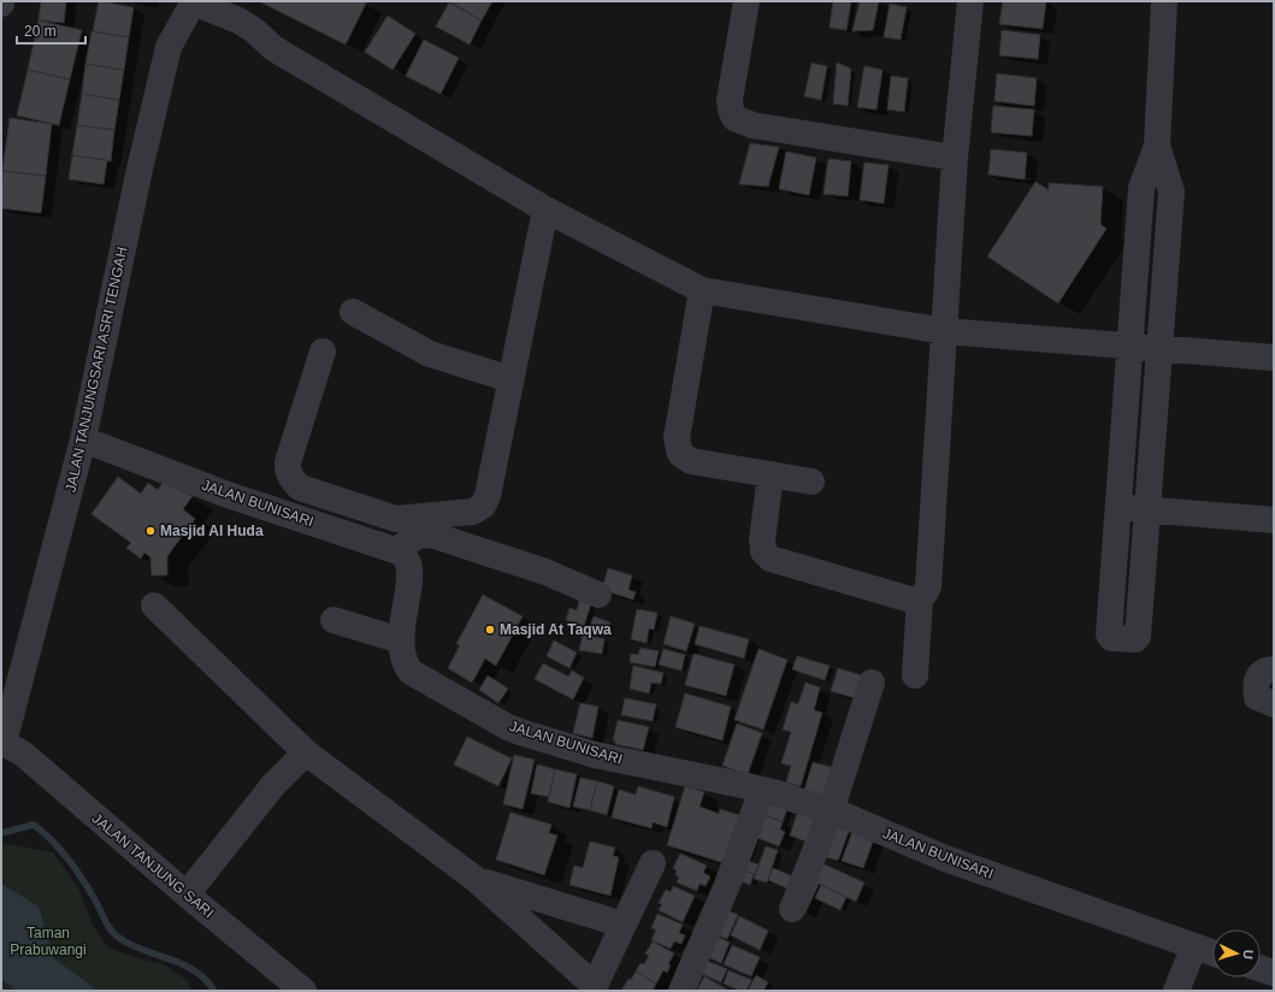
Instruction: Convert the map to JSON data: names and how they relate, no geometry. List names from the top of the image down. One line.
{"streets":{"street":["JALAN TANJUNGSARI ASRI TENGAH","JALAN BUNISARI","JALAN TANJUNG SARI"]},"crossings":[["JALAN TANJUNGSARI ASRI TENGAH","JALAN BUNISARI"],["JALAN TANJUNGSARI ASRI TENGAH","JALAN TANJUNG SARI"]],"parks":["Taman Prabuwangi"],"places":["Masjid Al Huda","Masjid At Taqwa"],"scale_bar":"20 m","north":"right"}
